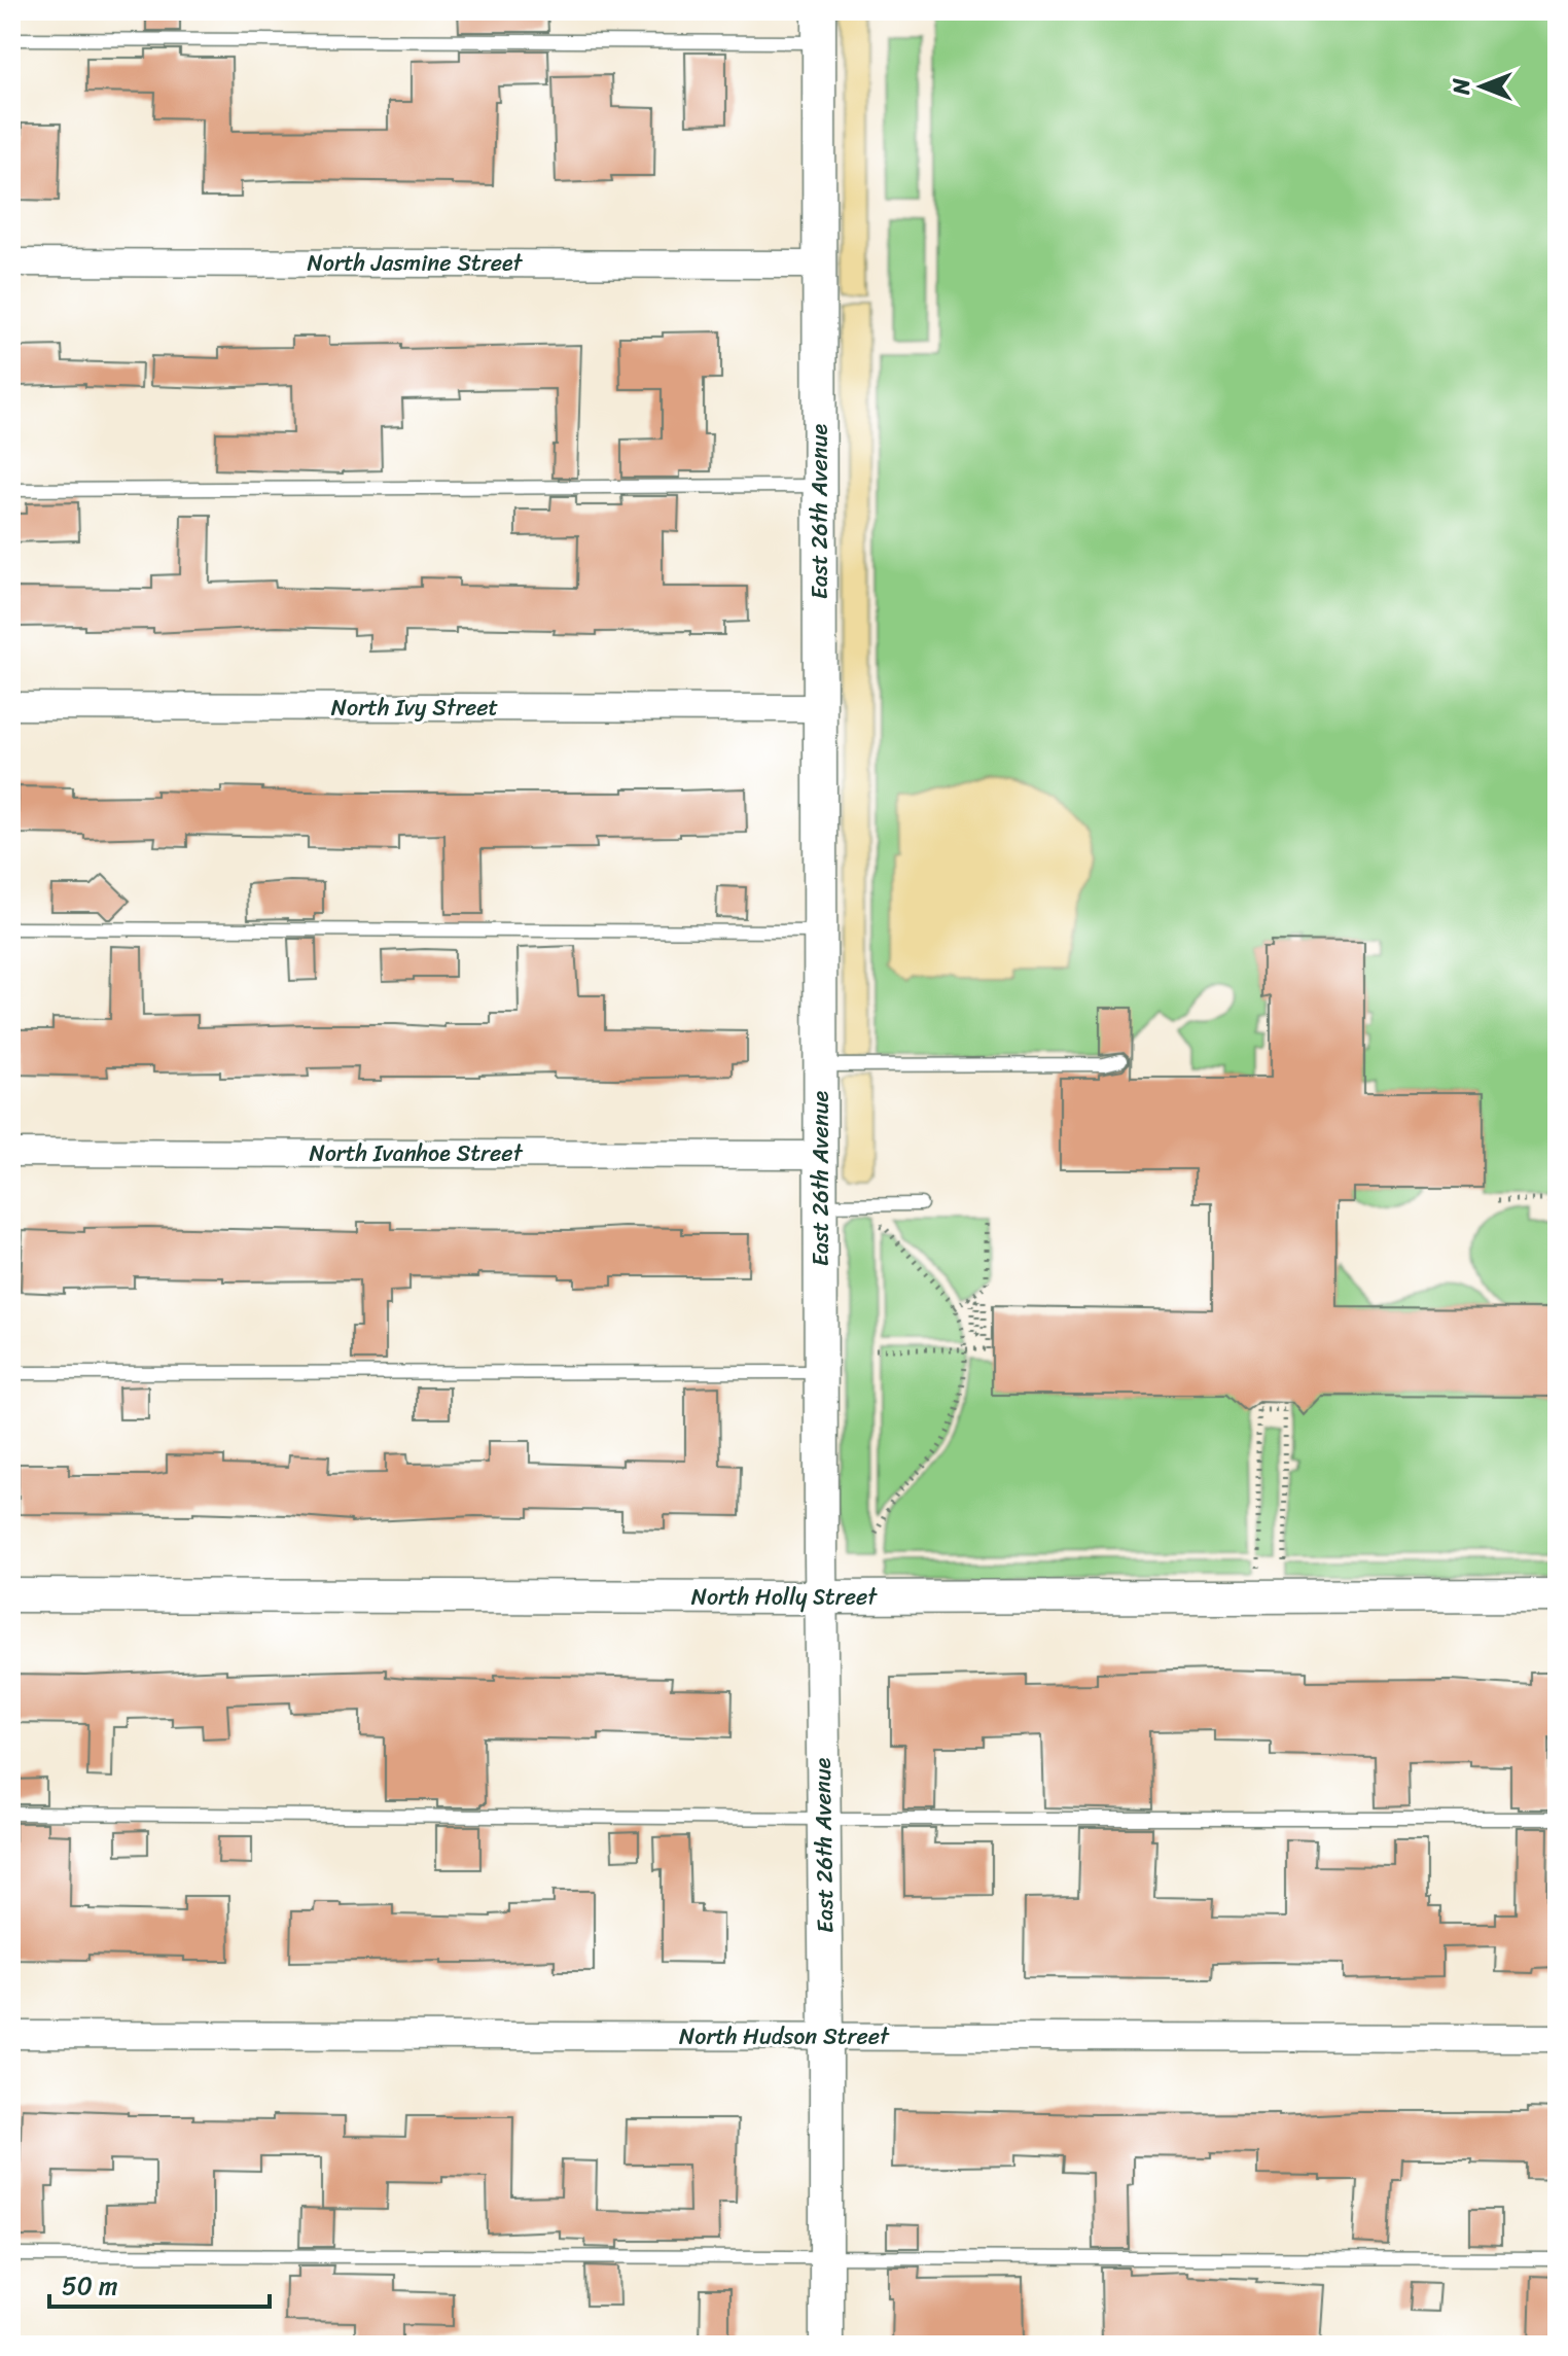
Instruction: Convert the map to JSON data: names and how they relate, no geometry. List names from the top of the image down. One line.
{"streets":{"street":["North Jasmine Street","East 26th Avenue","North Ivy Street","North Ivanhoe Street","North Holly Street","North Hudson Street"]},"crossings":[["North Jasmine Street","East 26th Avenue"],["East 26th Avenue","North Ivy Street"],["East 26th Avenue","North Ivanhoe Street"],["East 26th Avenue","North Holly Street"],["East 26th Avenue","North Hudson Street"]],"scale_bar":"50 m","north":"left"}
